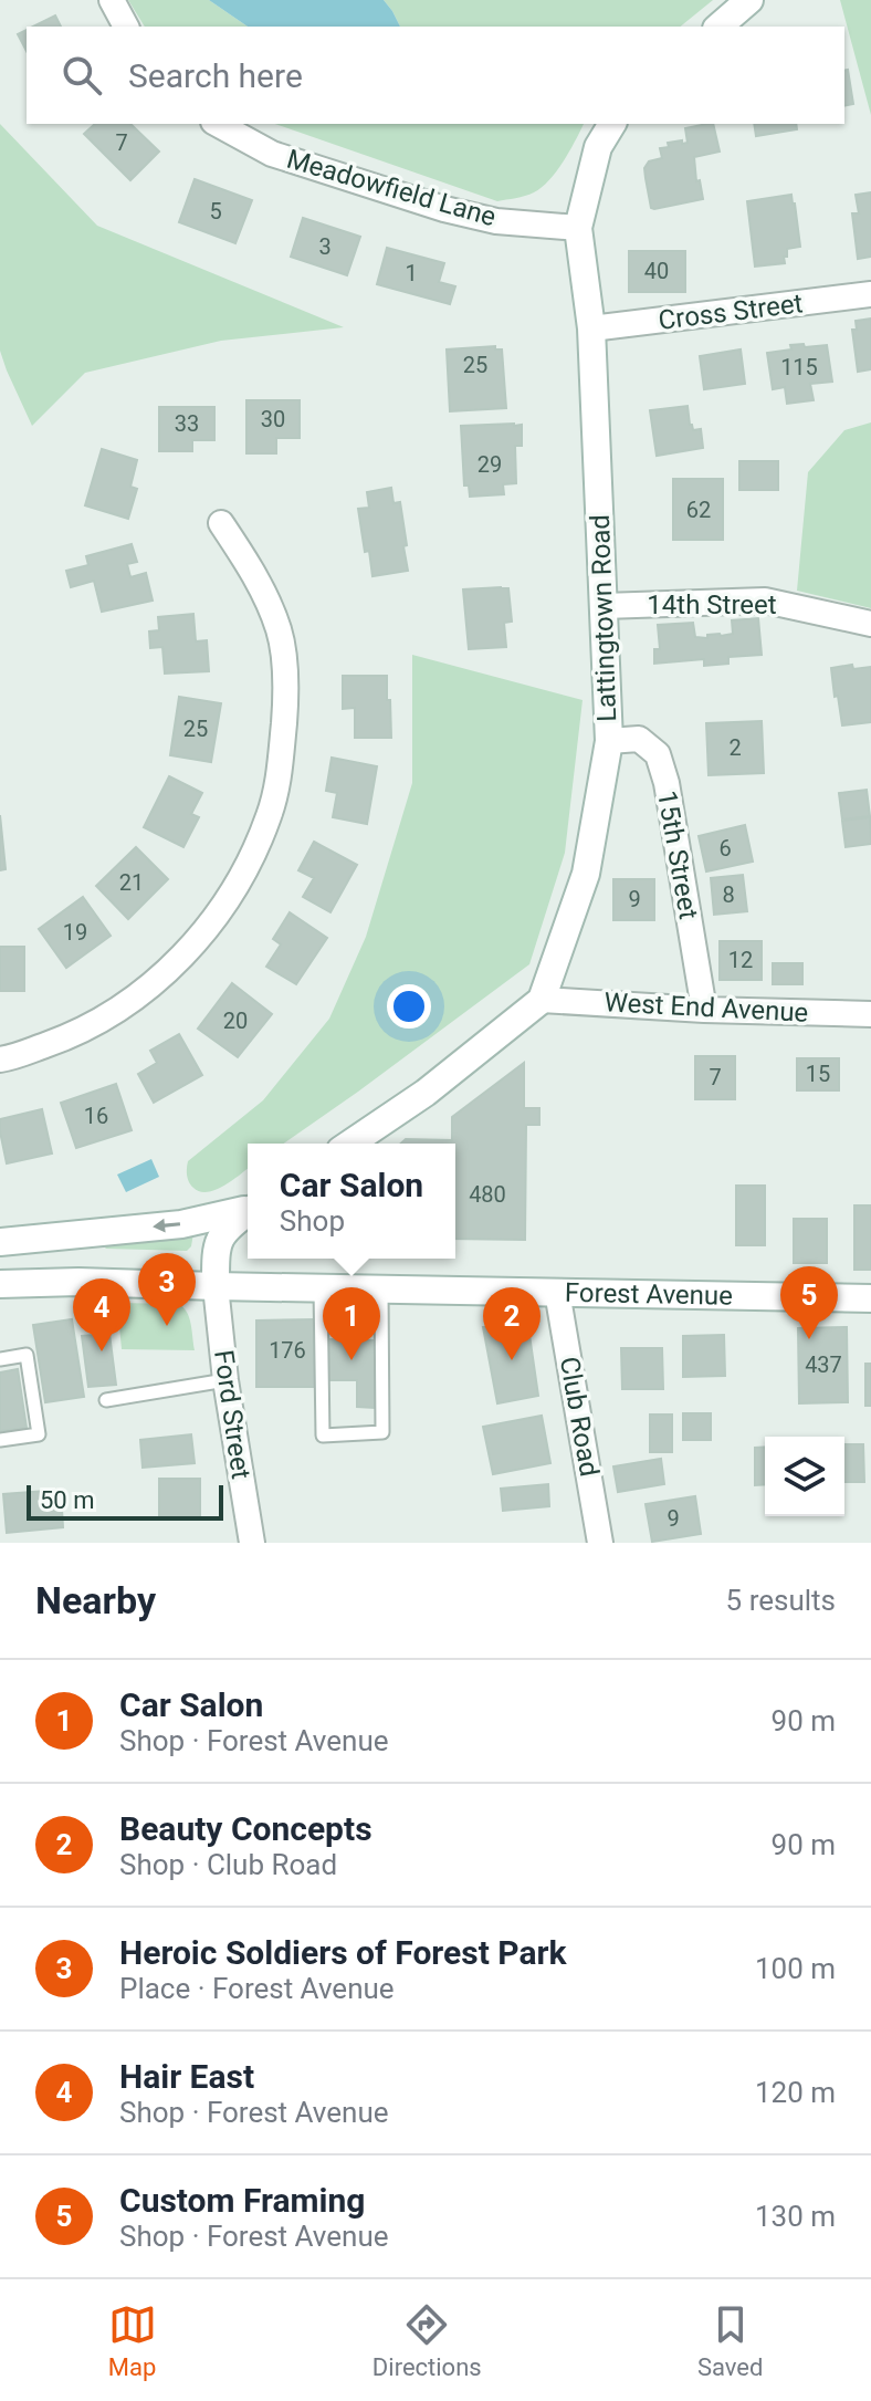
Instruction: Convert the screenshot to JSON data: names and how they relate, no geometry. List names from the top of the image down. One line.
{"streets":{"main road":["Lattingtown Road","Forest Avenue"],"street":["Meadowfield Lane","Cross Street","14th Street","15th Street","West End Avenue","Ford Street","Club Road"]},"crossings":[["Meadowfield Lane","Lattingtown Road"],["Cross Street","Lattingtown Road"],["14th Street","Lattingtown Road"],["Lattingtown Road","15th Street"],["Lattingtown Road","West End Avenue"],["15th Street","West End Avenue"],["Forest Avenue","Ford Street"],["Forest Avenue","Club Road"]],"house_numbers":["7","5","3","40","1","25","115","30","33","29","62","25","2","6","21","8","9","19","12","20","15","7","16","480","176","437","9"],"scale_bar":"50 m","page":{"search":"Search here","popup":["Car Salon","Shop"],"pins":["3","5","4","1","2"],"scale":"50 m","heading":["Nearby","5 results"],"list":[{"mark":"1","name":"Car Salon","note":"Shop · Forest Avenue","value":"90 m"},{"mark":"2","name":"Beauty Concepts","note":"Shop · Club Road","value":"90 m"},{"mark":"3","name":"Heroic Soldiers of Forest Park","note":"Place · Forest Avenue","value":"100 m"},{"mark":"4","name":"Hair East","note":"Shop · Forest Avenue","value":"120 m"},{"mark":"5","name":"Custom Framing","note":"Shop · Forest Avenue","value":"130 m"}],"nav":["Map","Directions","Saved"]}}
